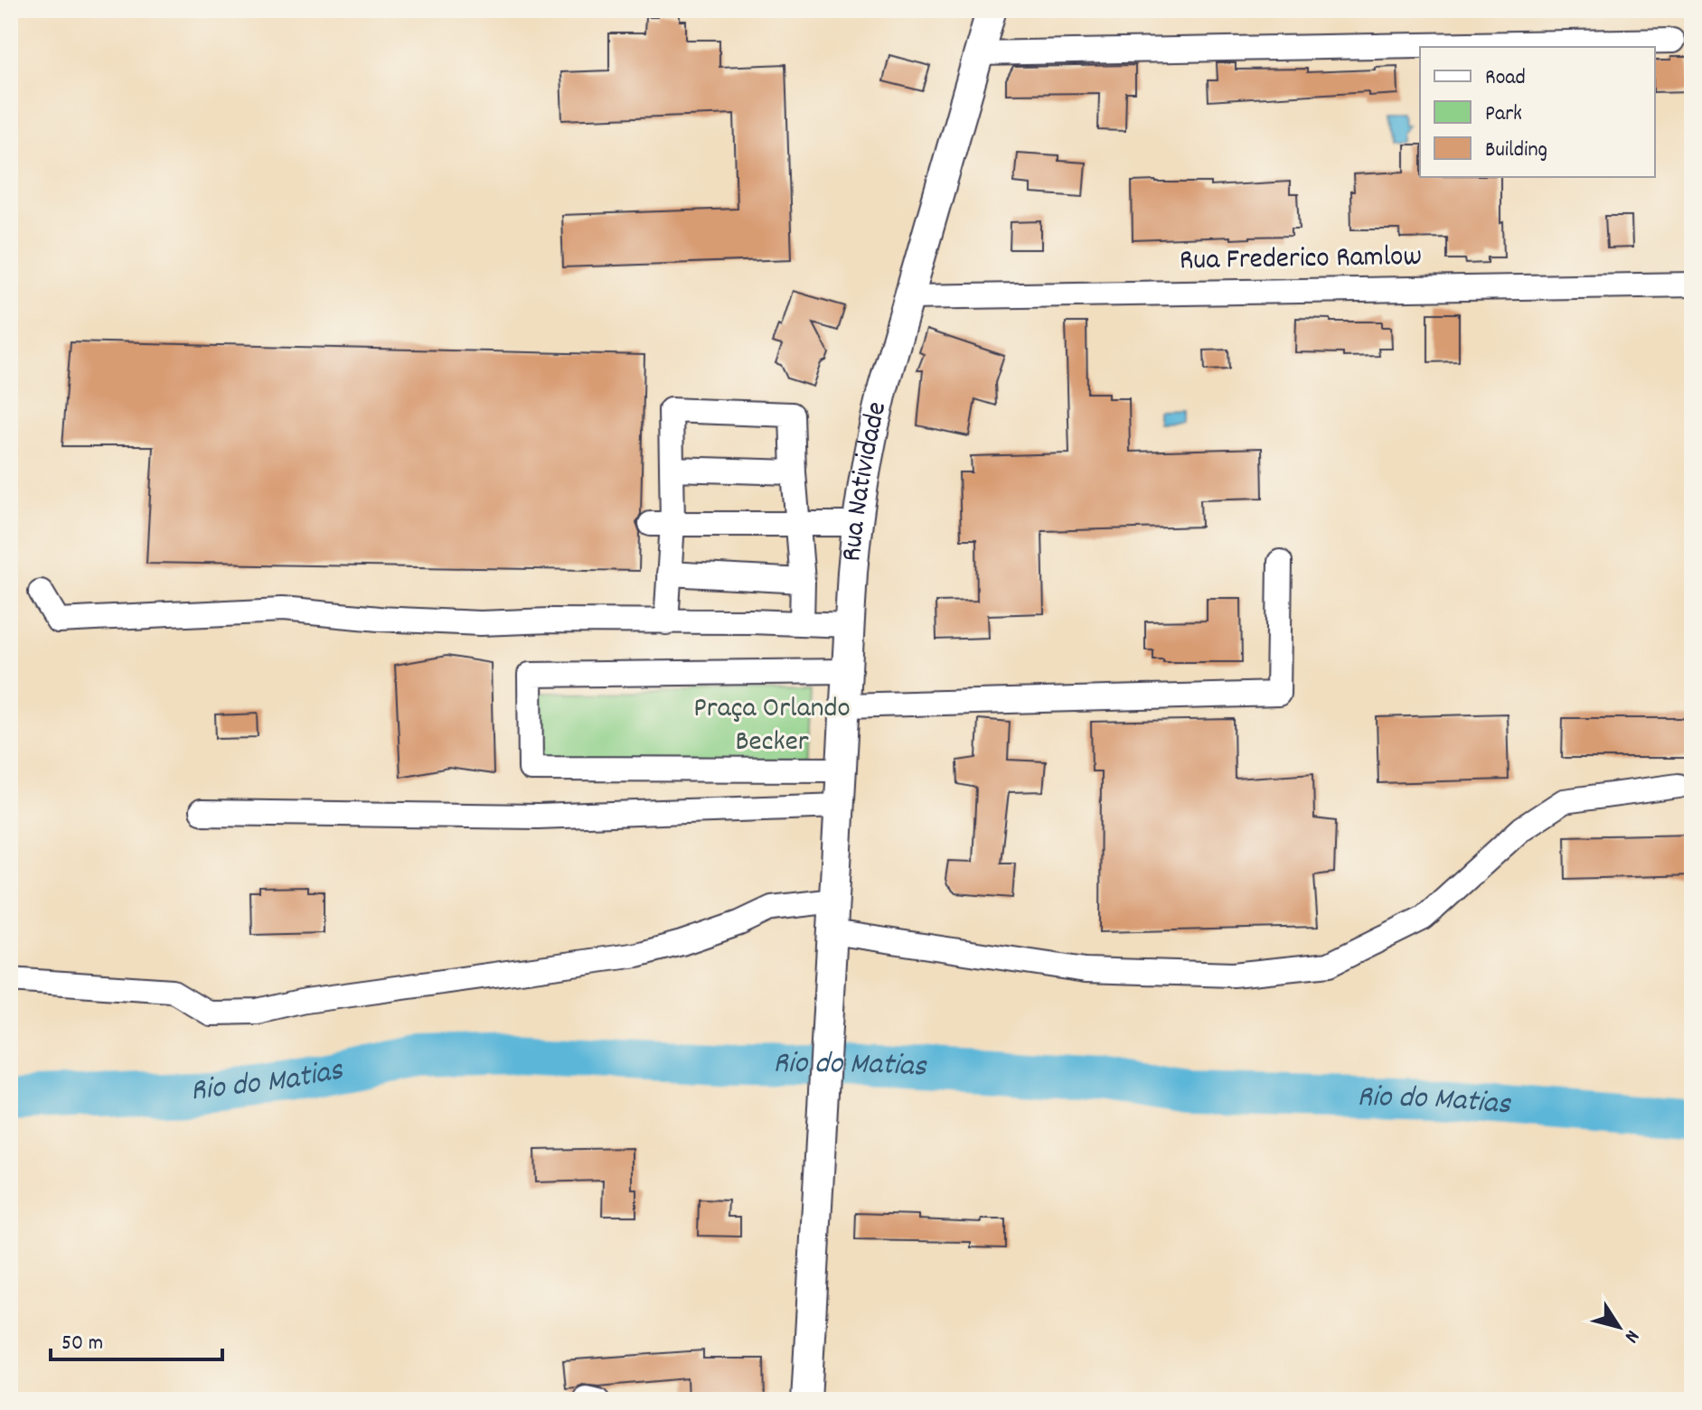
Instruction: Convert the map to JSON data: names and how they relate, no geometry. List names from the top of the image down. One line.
{"streets":{"main road":["Rua Natividade"],"street":["Rua Frederico Ramlow"]},"crossings":[["Rua Frederico Ramlow","Rua Natividade"]],"water":["Rio do Matias"],"parks":["Praça Orlando Becker"],"legend":["Road","Park","Building"],"scale_bar":"50 m","north":"bottom right"}
